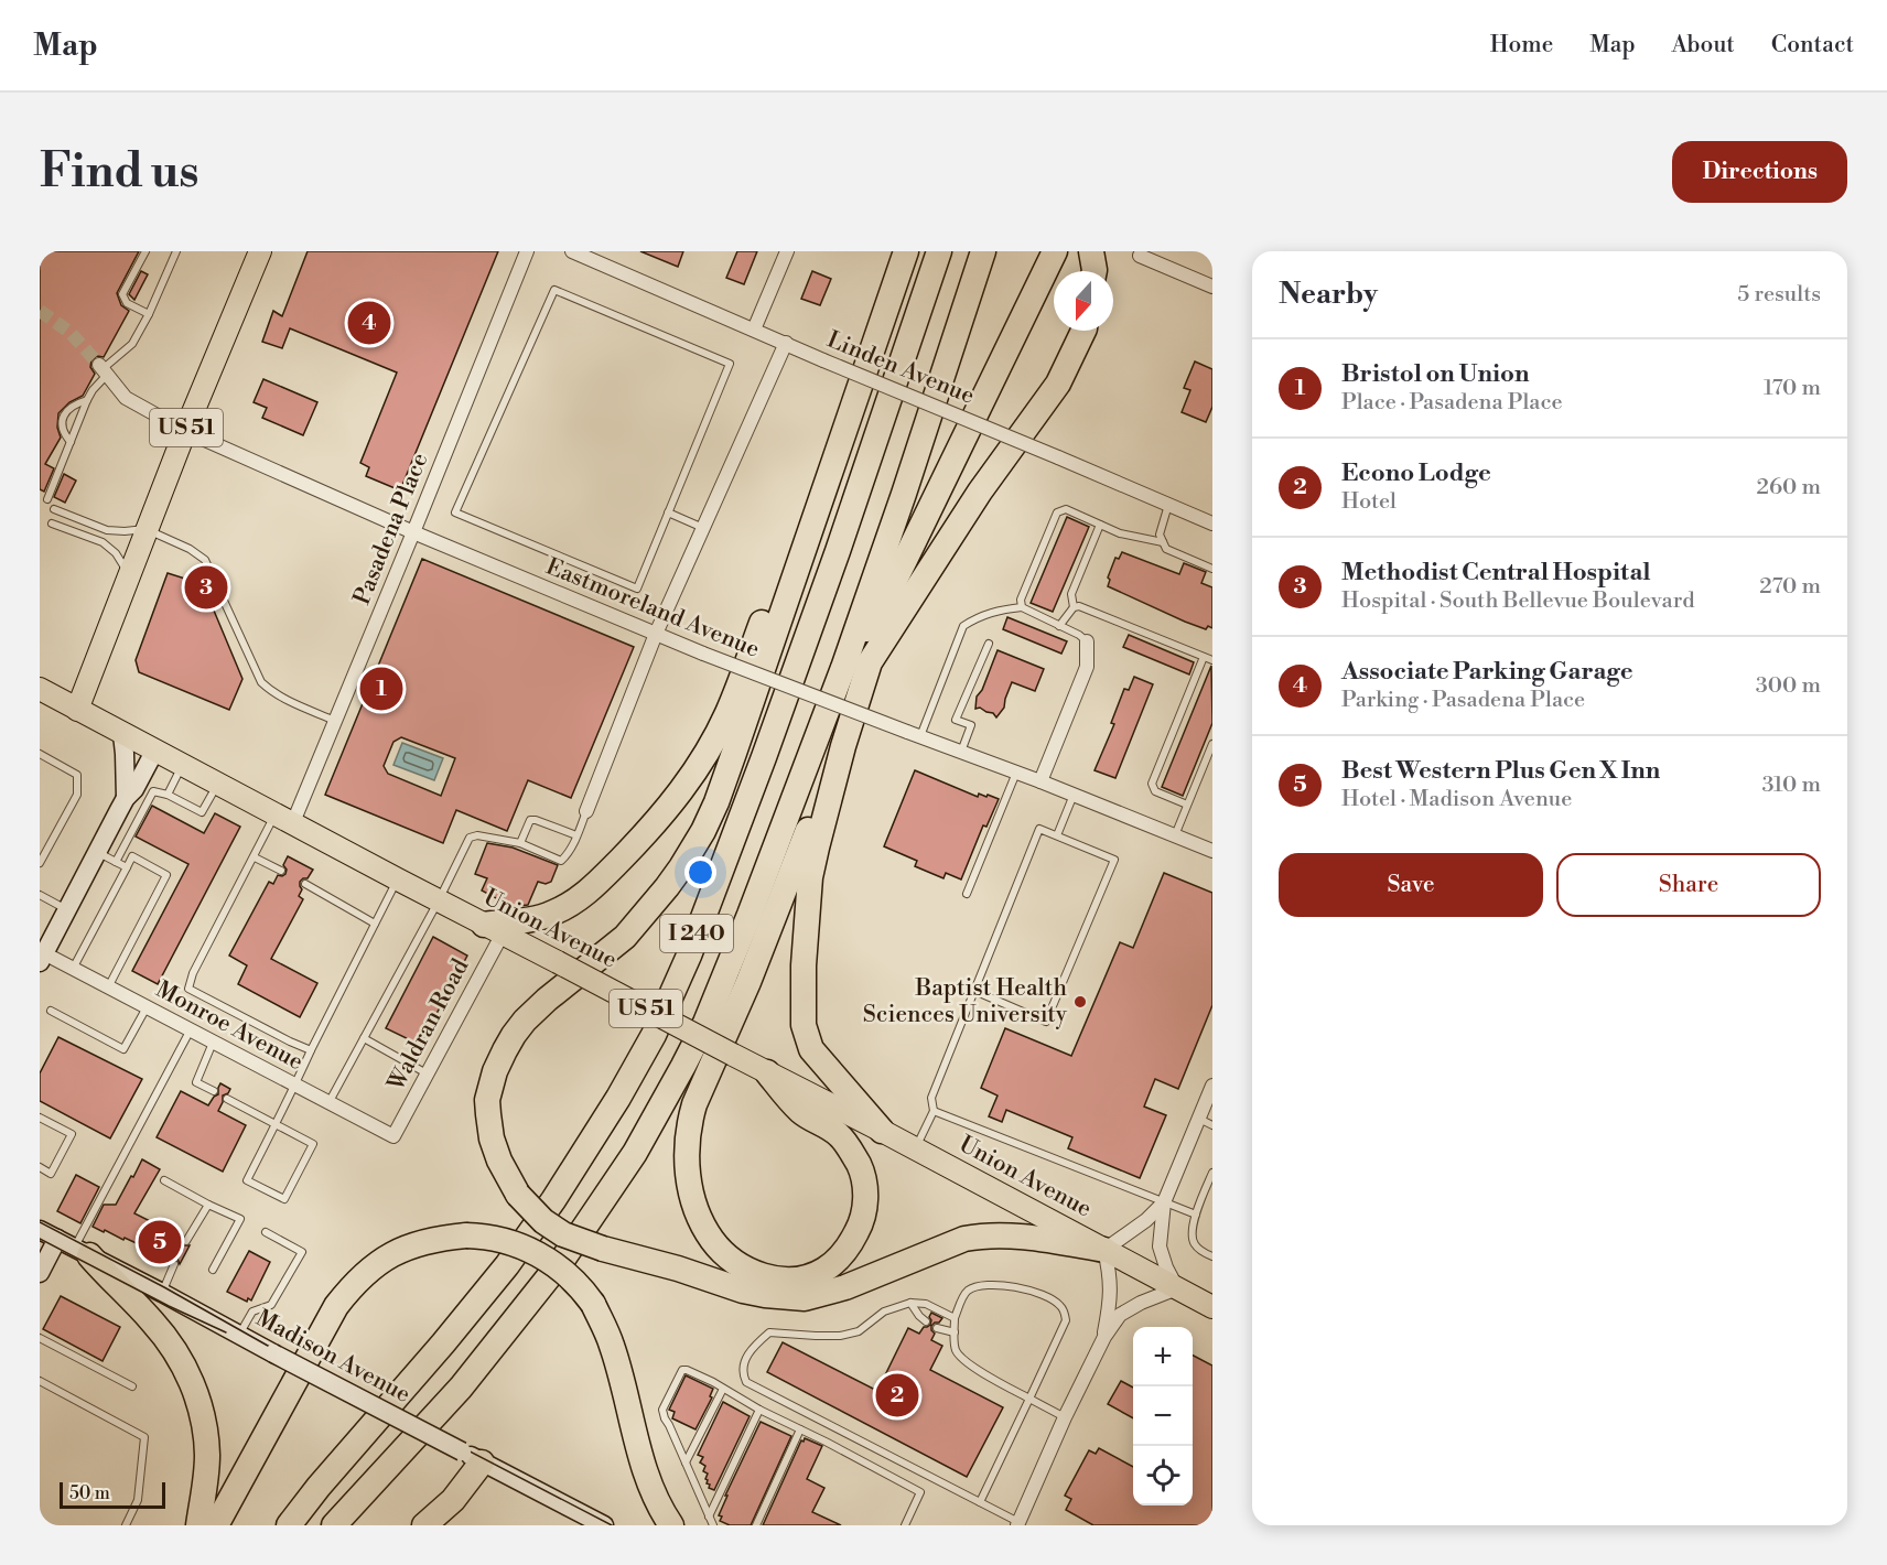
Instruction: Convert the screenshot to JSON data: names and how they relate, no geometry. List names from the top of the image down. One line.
{"streets":{"highway":["I 240"],"main road":["US 51","Union Avenue"],"street":["Linden Avenue","Pasadena Place","Eastmoreland Avenue","Waldran Road","Monroe Avenue","Madison Avenue"]},"crossings":[["US 51","Eastmoreland Avenue"],["US 51","Union Avenue"],["Pasadena Place","Eastmoreland Avenue"],["Pasadena Place","Union Avenue"],["Union Avenue","Waldran Road"],["Waldran Road","Monroe Avenue"]],"places":["Baptist Health Sciences University"],"scale_bar":"50 m","north":"bottom","page":{"header":"Map","nav":["Home","Map","About","Contact"],"buttons":["Directions",["Save","Share"]],"title":"Find us","heading":["Nearby","5 results"],"pins":["4","3","1","5","2"],"list":[{"mark":"1","name":"Bristol on Union","note":"Place · Pasadena Place","value":"170 m"},{"mark":"2","name":"Econo Lodge","note":"Hotel","value":"260 m"},{"mark":"3","name":"Methodist Central Hospital","note":"Hospital · South Bellevue Boulevard","value":"270 m"},{"mark":"4","name":"Associate Parking Garage","note":"Parking · Pasadena Place","value":"300 m"},{"mark":"5","name":"Best Western Plus Gen X Inn","note":"Hotel · Madison Avenue","value":"310 m"}],"map_buttons":["+","−"],"scale":"50 m"}}
